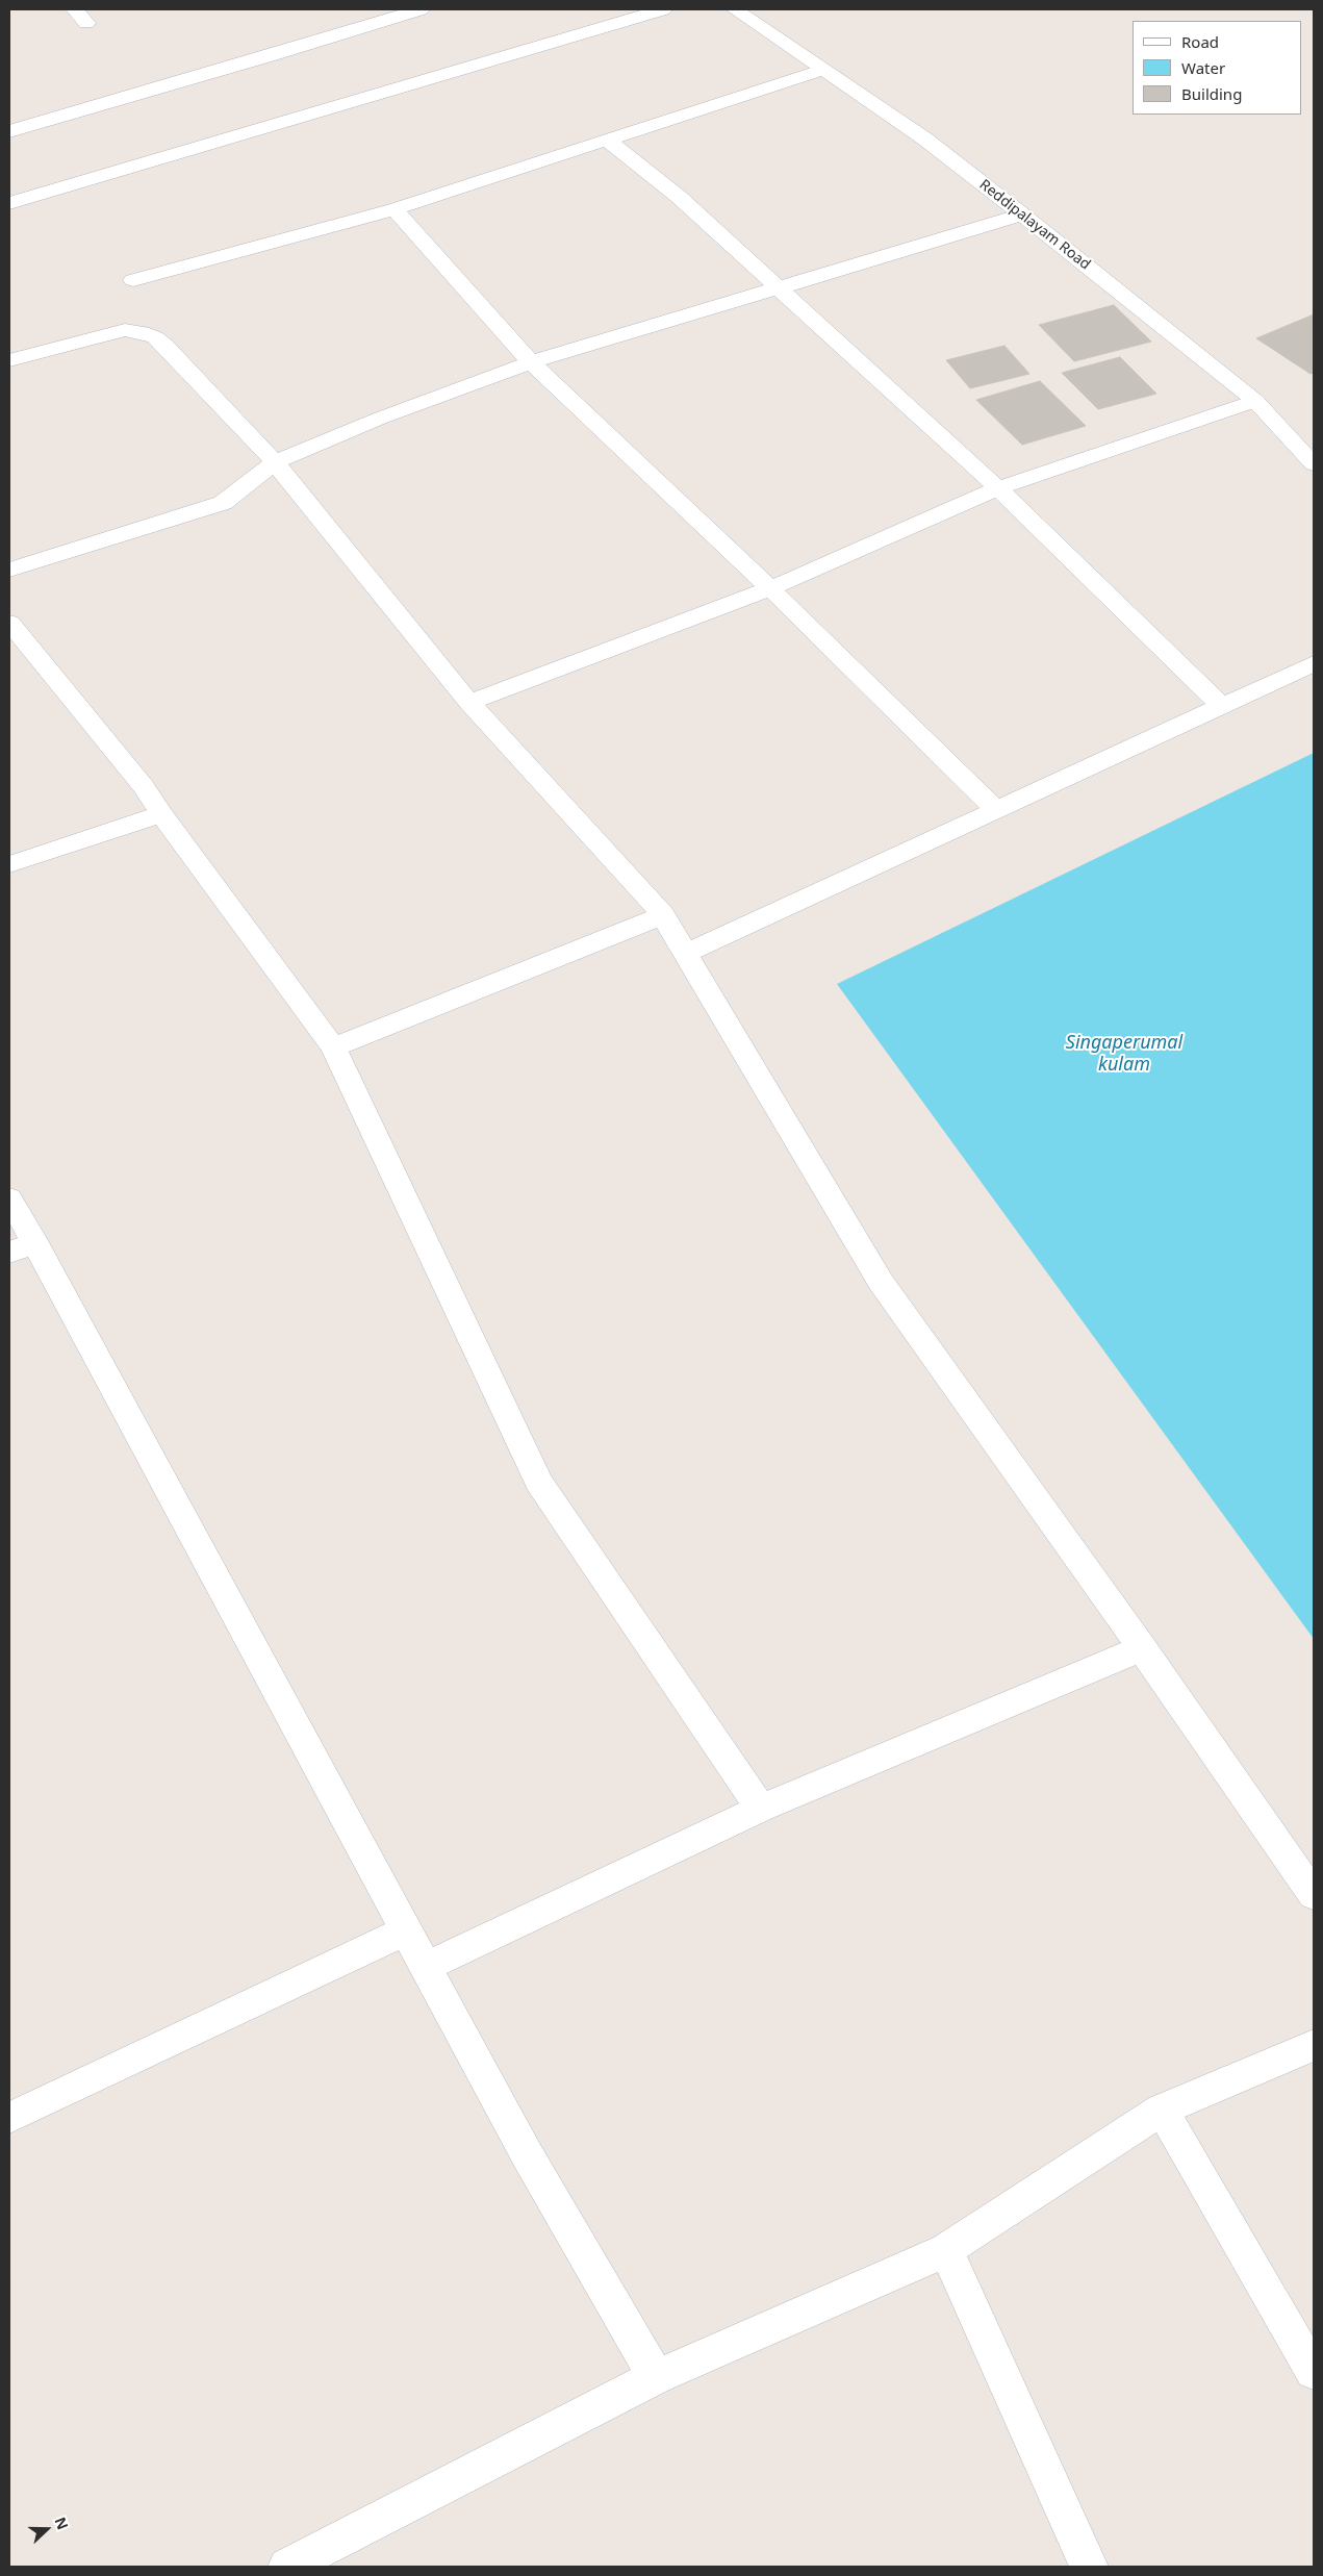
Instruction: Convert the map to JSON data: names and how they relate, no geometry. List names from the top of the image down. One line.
{"streets":{"street":["Reddipalayam Road"]},"water":["Singaperumal kulam"],"legend":["Road","Water","Building"],"north":"right"}
